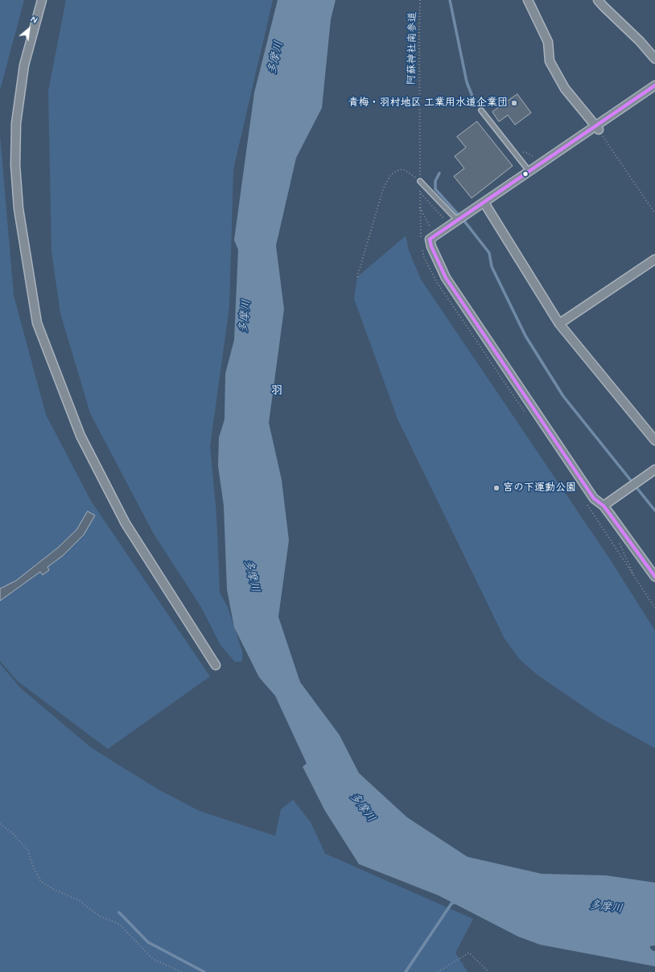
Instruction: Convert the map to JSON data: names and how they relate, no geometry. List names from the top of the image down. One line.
{"streets":{"path":["阿蘇神社南参道"]},"districts":["羽"],"water":["多摩川"],"places":["青梅・羽村地区 工業用水道企業団","宮の下運動公園"],"north":"top right"}
